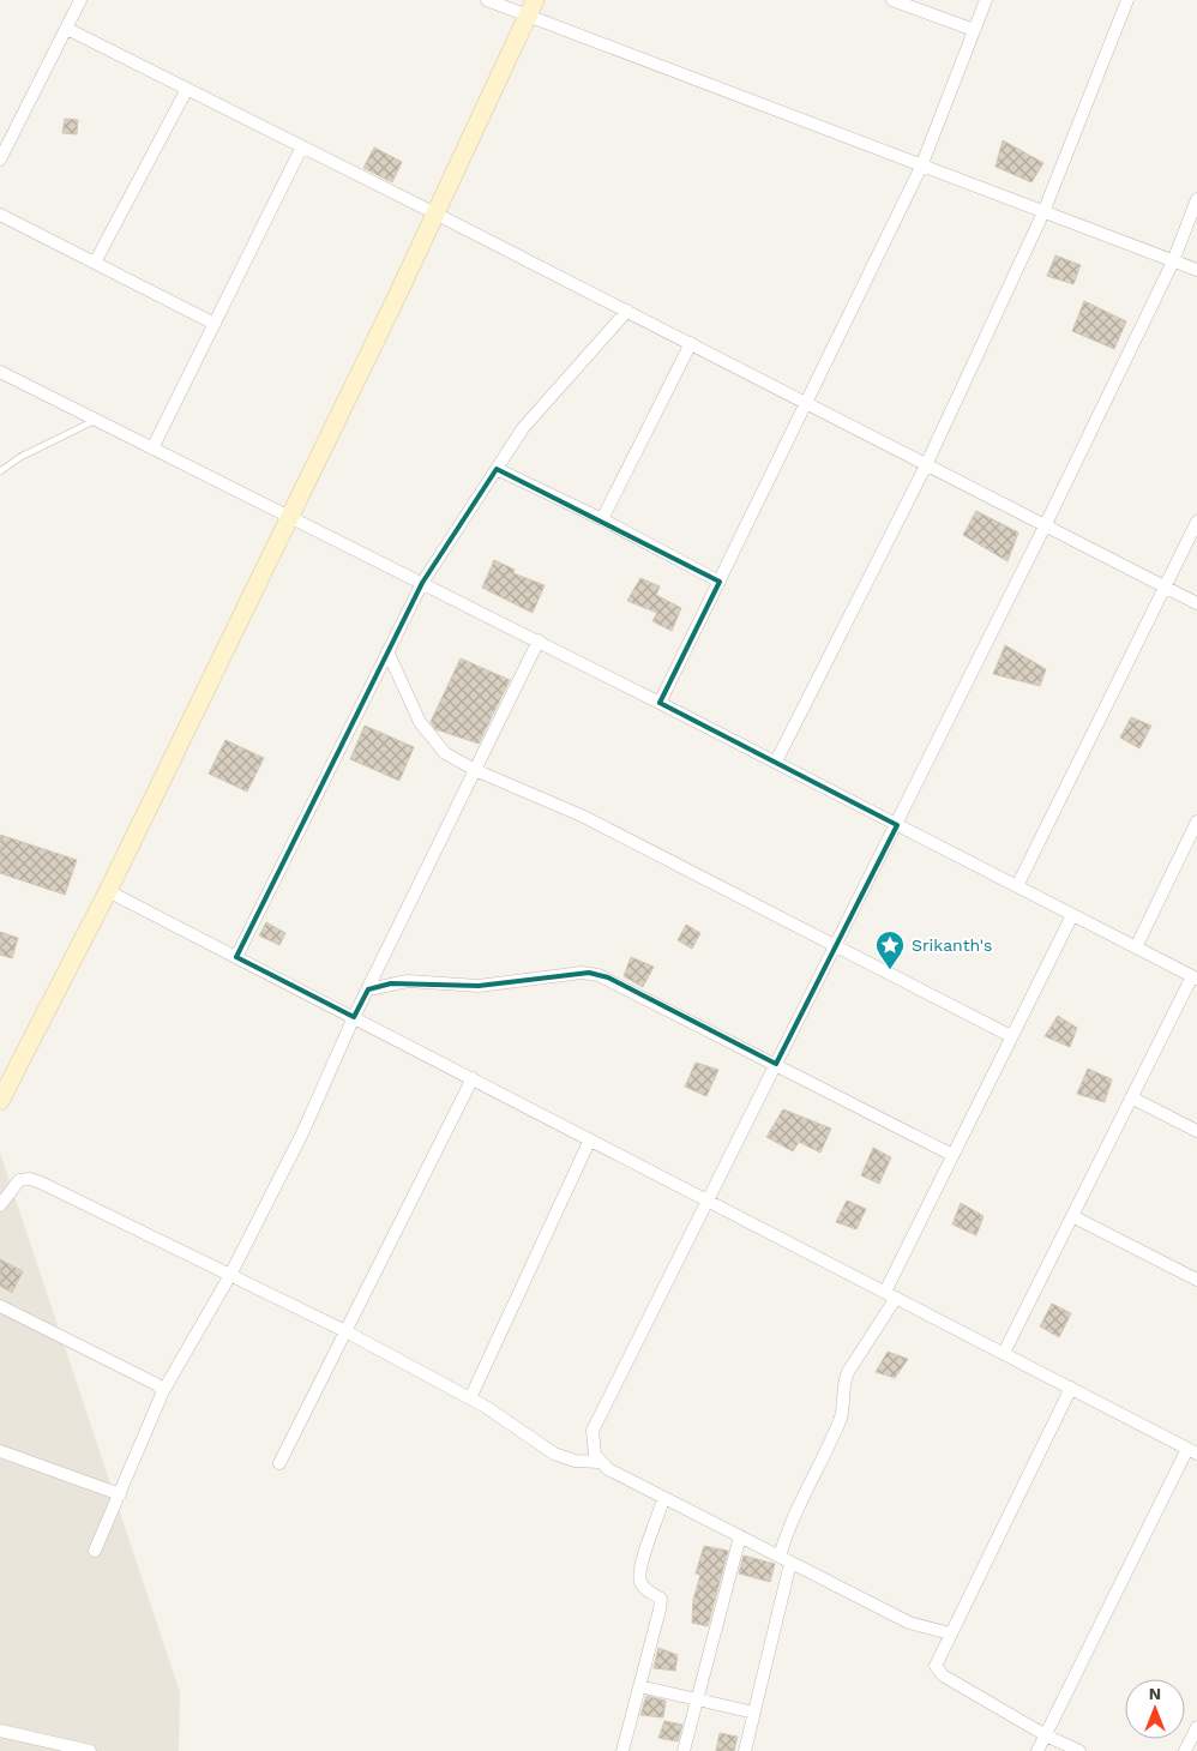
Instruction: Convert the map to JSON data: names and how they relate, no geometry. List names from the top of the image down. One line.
{"places":{"place":["Srikanth's"]},"north":"top"}
